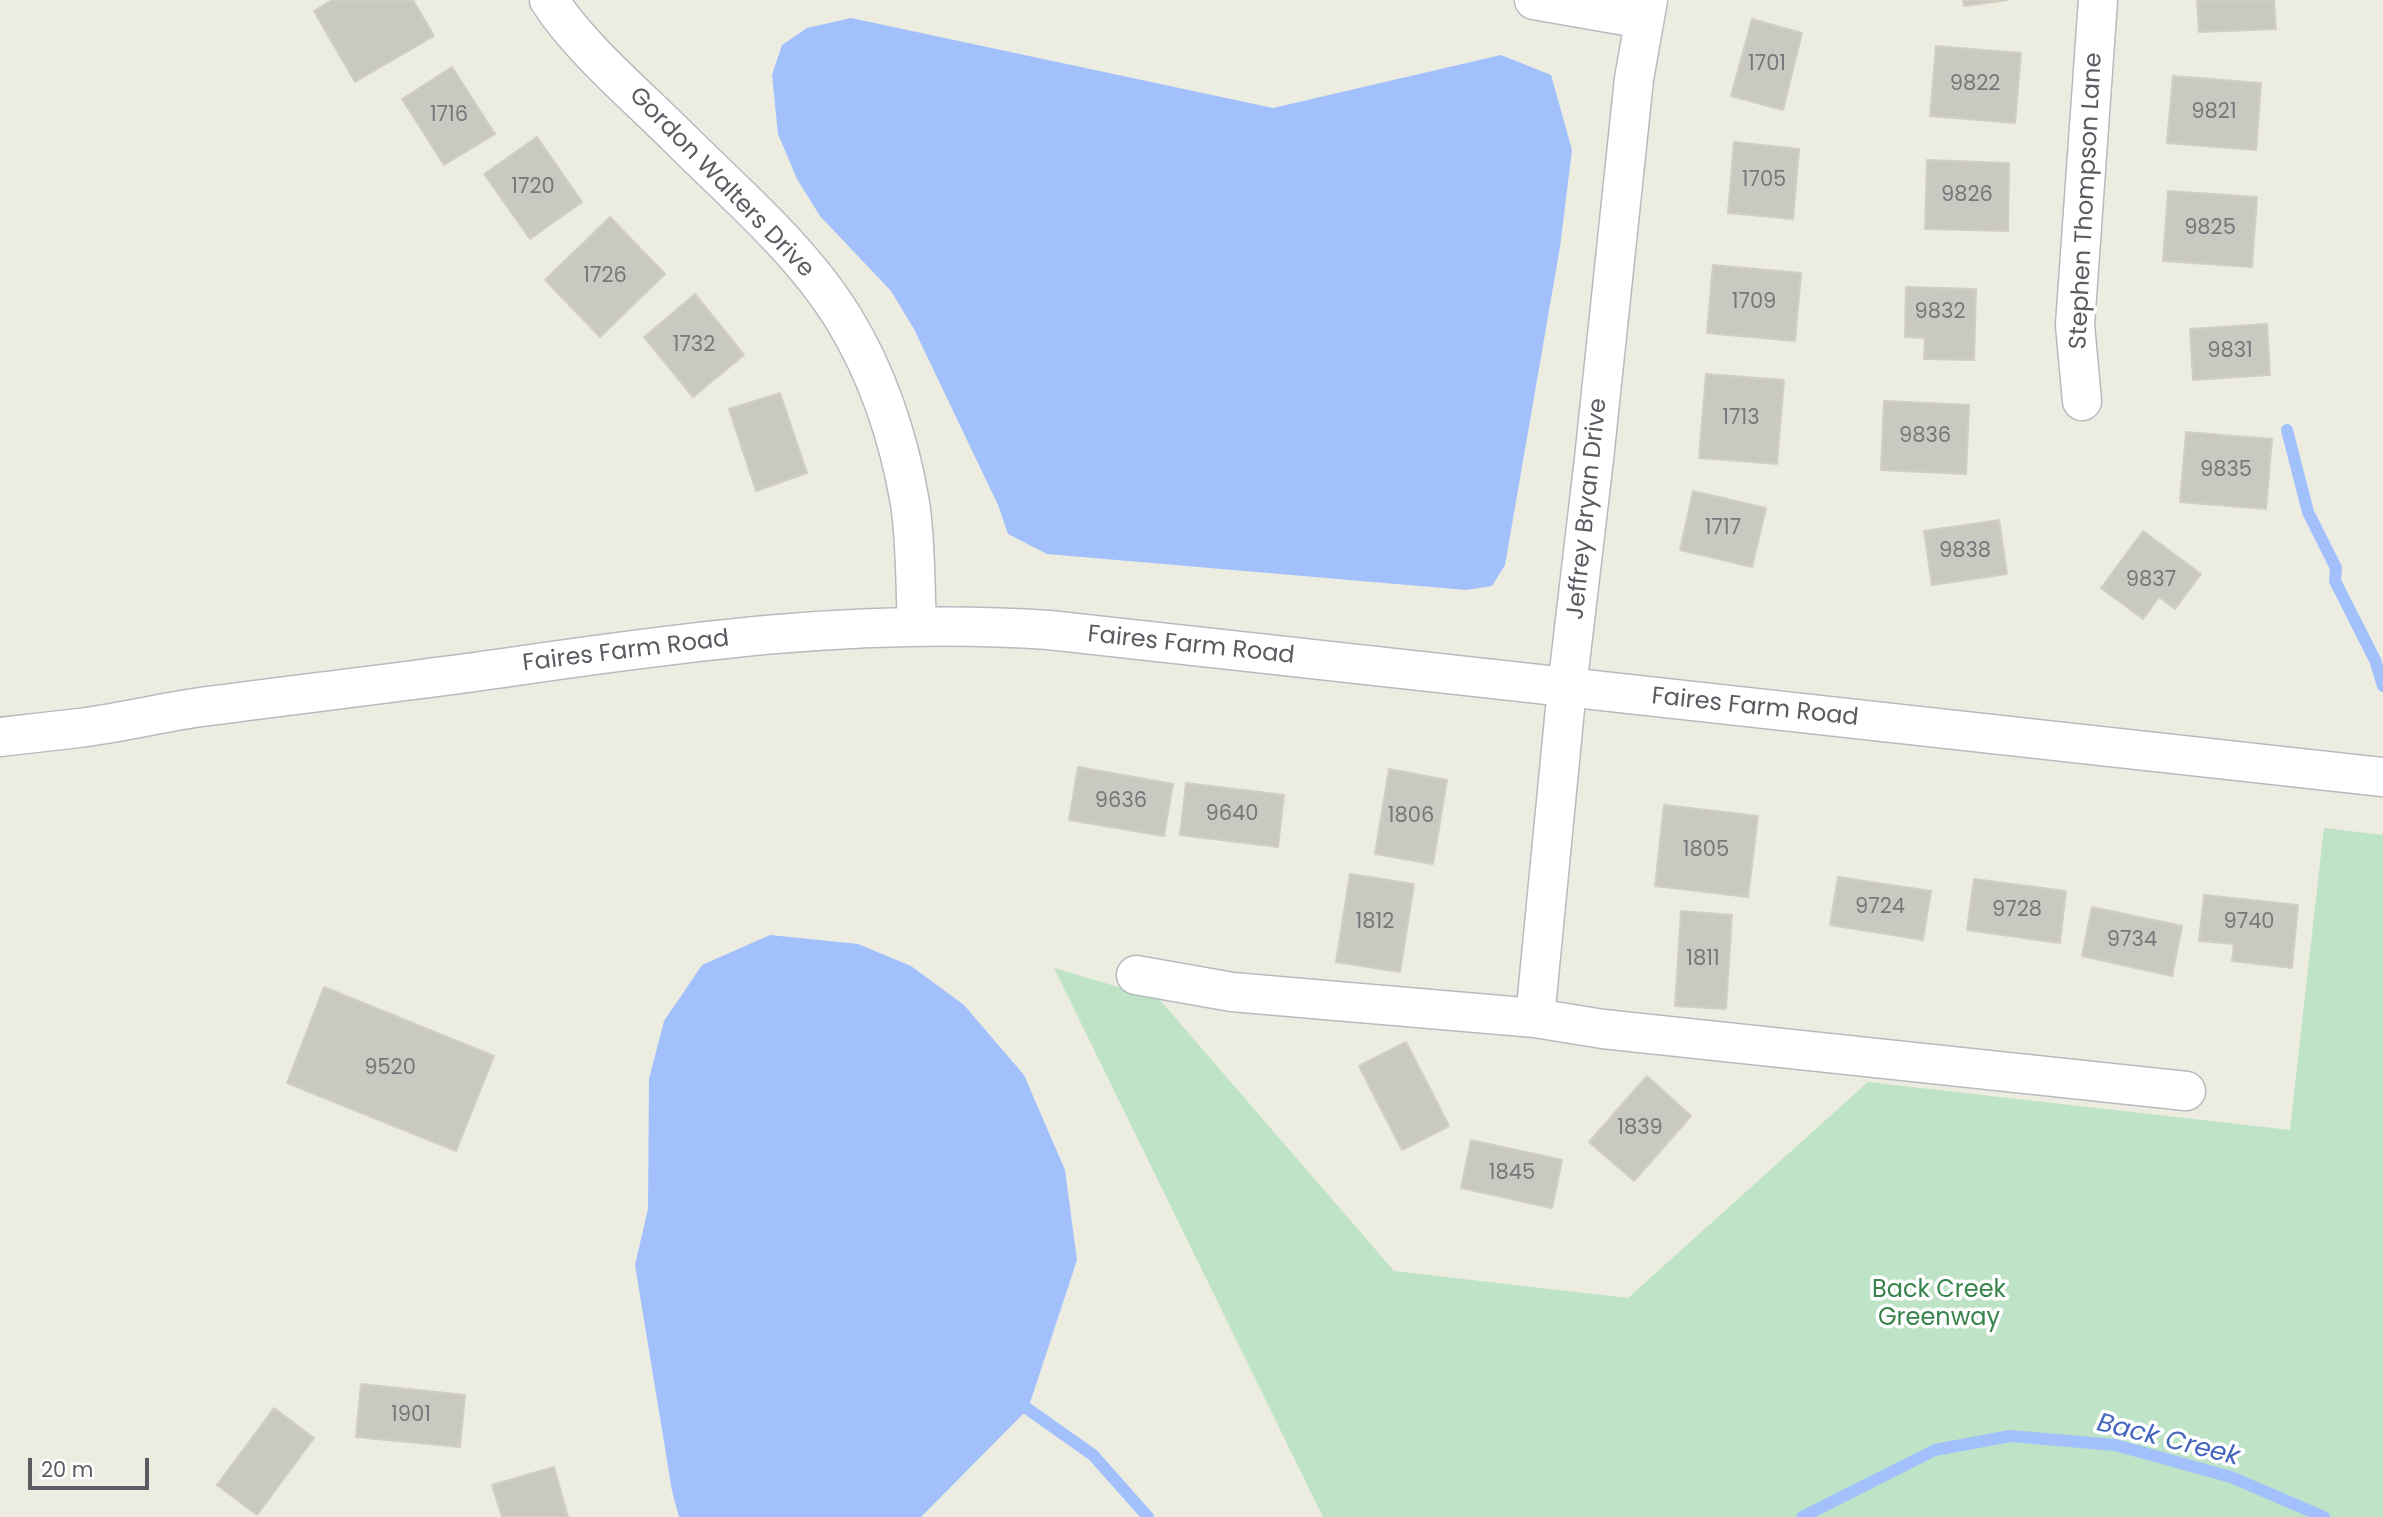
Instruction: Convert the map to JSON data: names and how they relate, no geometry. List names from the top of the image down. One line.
{"streets":{"street":["Gordon Walters Drive","Stephen Thompson Lane","Jeffrey Bryan Drive","Faires Farm Road"]},"crossings":[["Gordon Walters Drive","Faires Farm Road"],["Jeffrey Bryan Drive","Faires Farm Road"]],"water":["Back Creek"],"parks":["Back Creek Greenway"],"house_numbers":["1701","9822","9821","1716","1705","1720","9826","9825","1726","1709","9832","1732","9831","1713","9836","9835","1717","9838","9837","9636","9640","1806","1805","9724","9728","1812","9740","9734","1811","9520","1839","1845","1901"],"scale_bar":"20 m"}
